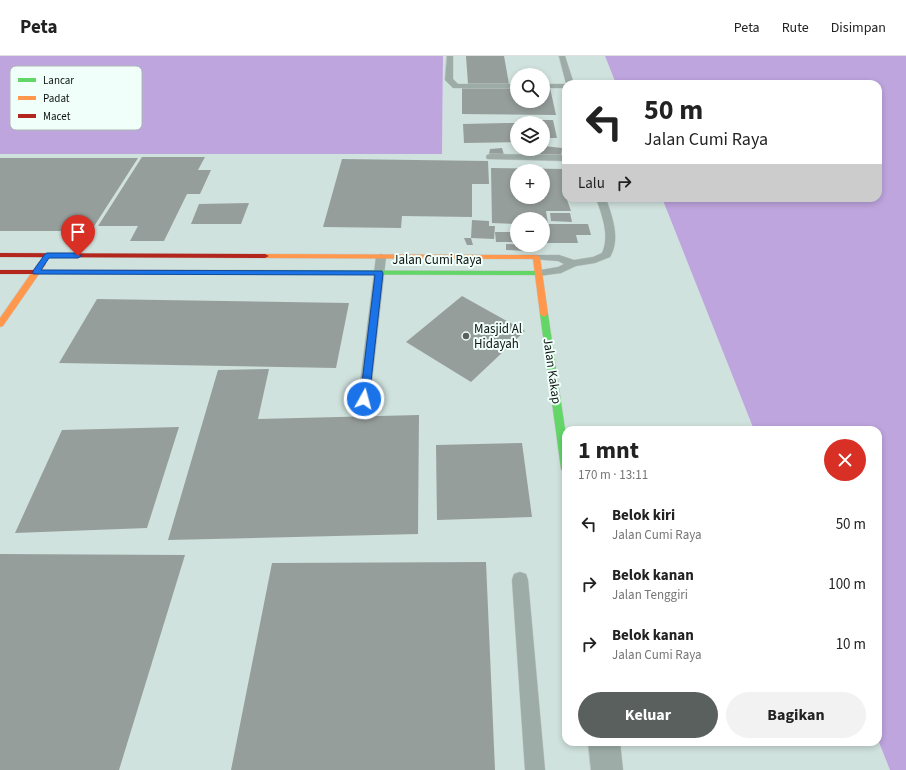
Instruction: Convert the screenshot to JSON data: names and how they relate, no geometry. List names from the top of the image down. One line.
{"streets":{"street":["Jalan Cumi Raya","Jalan Kakap"]},"crossings":[["Jalan Cumi Raya","Jalan Kakap"]],"places":["Masjid Al Hidayah"],"legend":["Lancar","Padat","Macet"],"page":{"header":"Peta","nav":["Peta","Rute","Disimpan"],"map_buttons":["+","−"],"turn":["50 m","Jalan Cumi Raya"],"then":"Lalu","heading":["1 mnt","170 m · 13:11"],"list":[{"name":"Belok kiri","note":"Jalan Cumi Raya","value":"50 m"},{"name":"Belok kanan","note":"Jalan Tenggiri","value":"100 m"},{"name":"Belok kanan","note":"Jalan Cumi Raya","value":"10 m"}],"buttons":["Keluar","Bagikan"]}}
